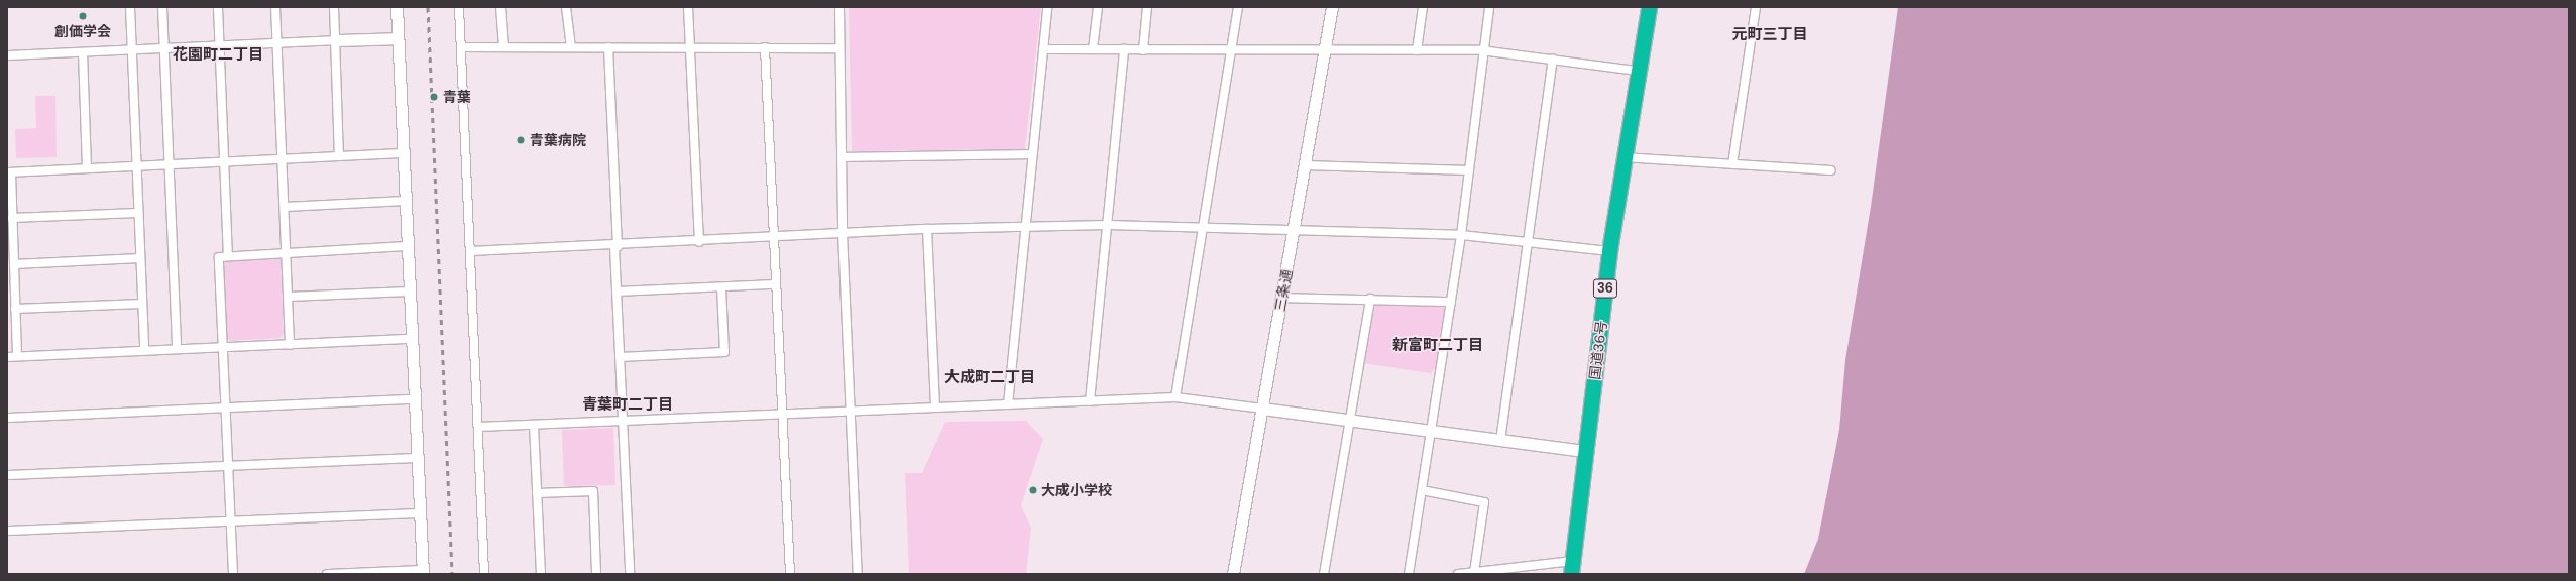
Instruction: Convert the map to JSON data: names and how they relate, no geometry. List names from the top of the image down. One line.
{"streets":{"highway":["36","国道36号"],"street":["三条通"]},"districts":["元町三丁目","花園町二丁目","新富町二丁目","大成町二丁目","青葉町二丁目"],"places":["創価学会","青葉","青葉病院","大成小学校"]}
